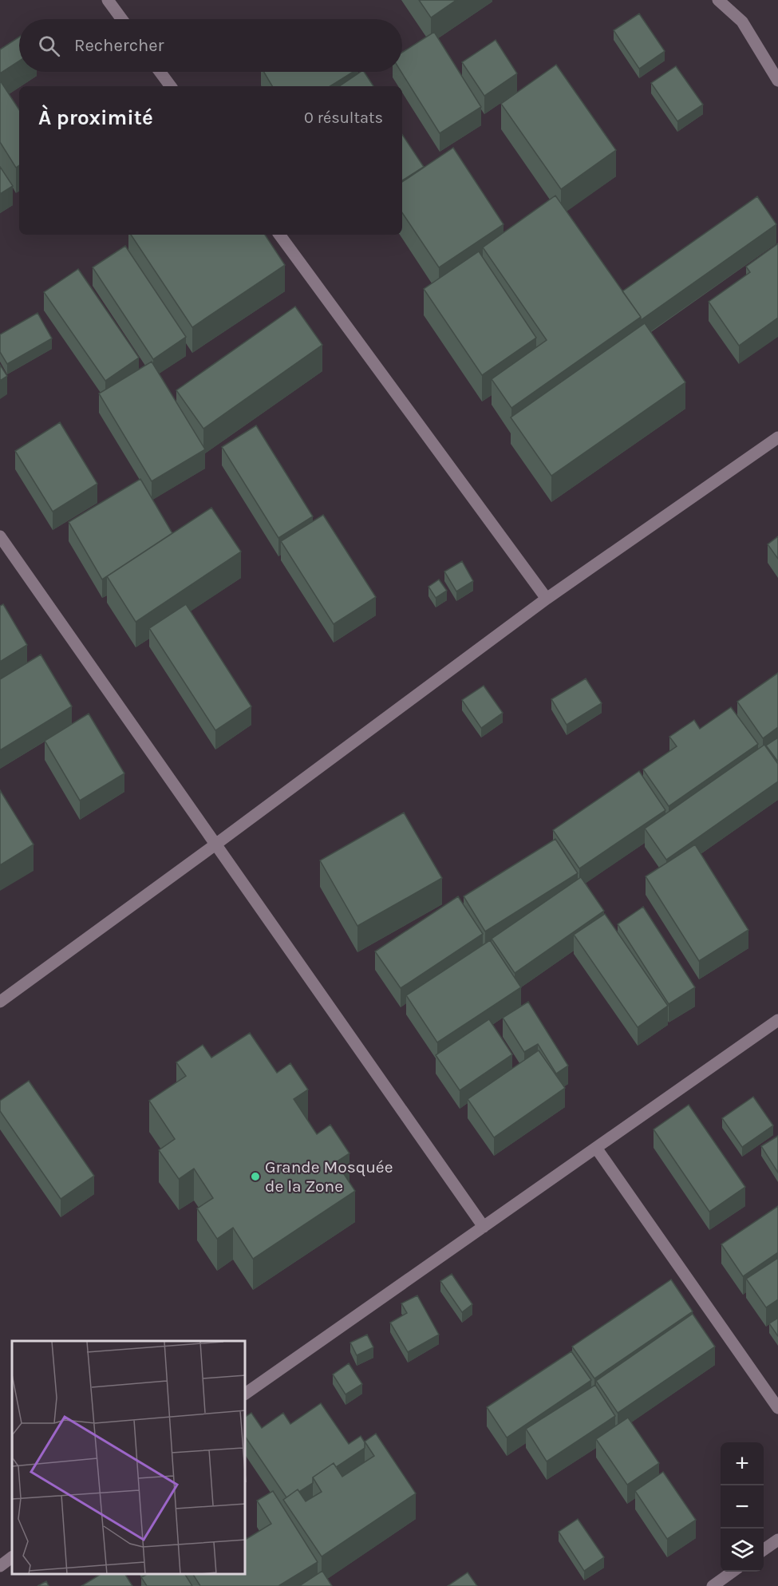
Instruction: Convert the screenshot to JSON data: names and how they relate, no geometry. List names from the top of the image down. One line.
{"places":["Grande Mosquée de la Zone"],"page":{"search":"Rechercher","heading":["À proximité","0 résultats"],"map_buttons":["+","−"]}}
